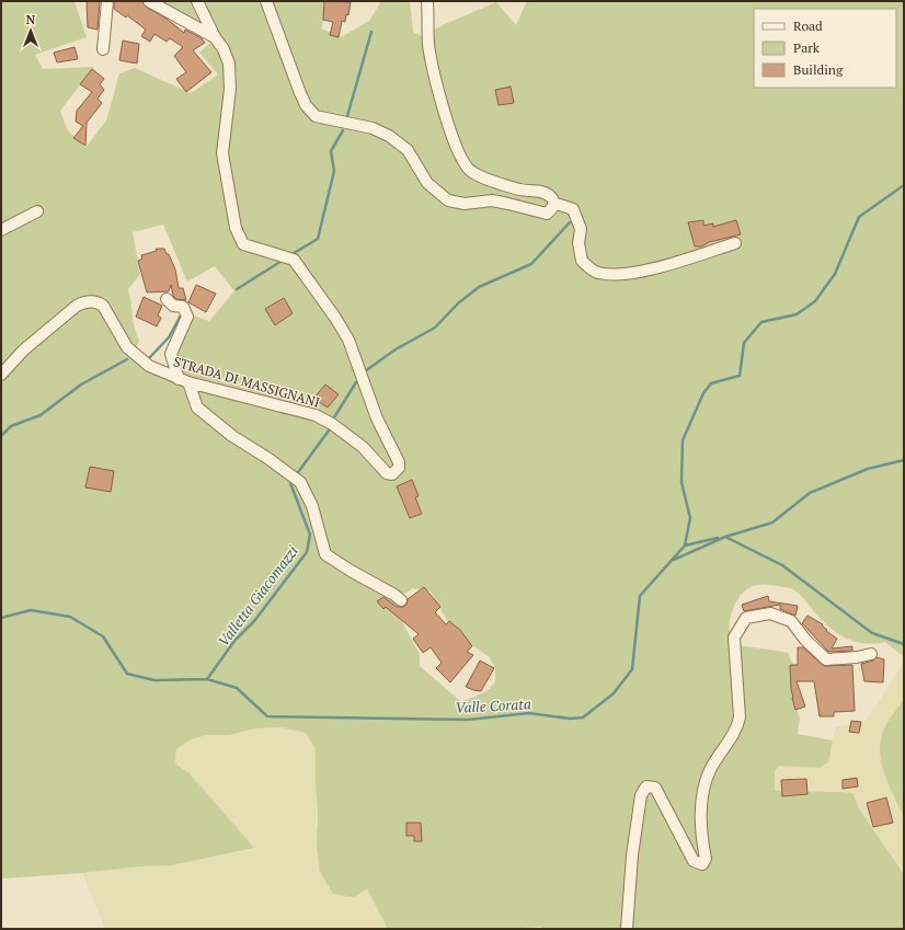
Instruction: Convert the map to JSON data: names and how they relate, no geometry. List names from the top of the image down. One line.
{"streets":{"street":["STRADA DI MASSIGNANI"]},"water":["Valletta Giacomazzi","Valle Corata"],"legend":["Road","Park","Building"],"north":"top"}
